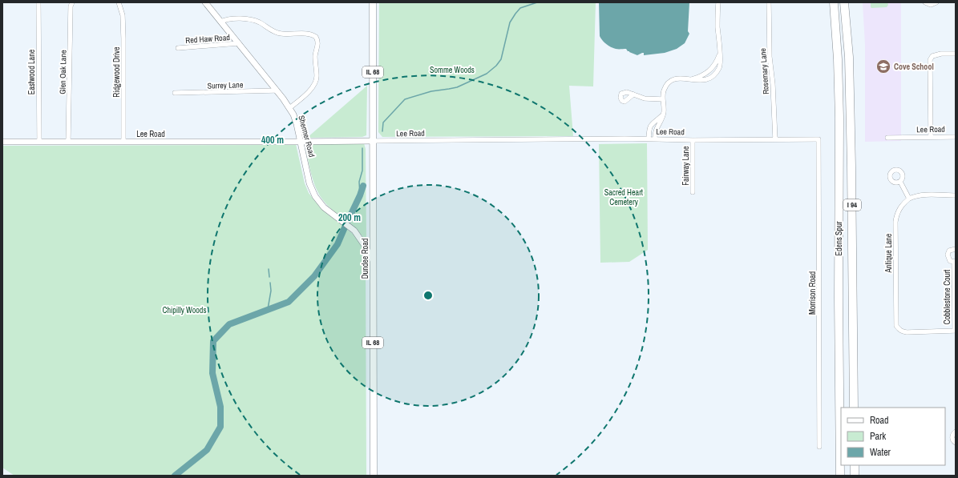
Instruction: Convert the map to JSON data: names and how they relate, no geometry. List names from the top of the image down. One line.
{"streets":{"highway":["I 94","Edens Spur"],"main road":["IL 68","Dundee Road"],"street":["Red Haw Road","Rosemary Lane","Eastwood Lane","Glen Oak Lane","Ridgewood Drive","Surrey Lane","Lee Road","Shermer Road","Fairway Lane","Antique Lane","Morrison Road","Cobblestone Court"]},"crossings":[["Red Haw Road","Shermer Road"],["Rosemary Lane","Lee Road"],["Eastwood Lane","Lee Road"],["Glen Oak Lane","Lee Road"],["Ridgewood Drive","Lee Road"],["Surrey Lane","Shermer Road"],["Lee Road","Shermer Road"],["Lee Road","Fairway Lane"],["Lee Road","Dundee Road"],["Lee Road","Morrison Road"],["Shermer Road","Dundee Road"],["Antique Lane","Cobblestone Court"]],"parks":["Somme Woods","Sacred Heart Cemetery","Chipilly Woods"],"places":{"school or university":["Cove School"]},"legend":["Road","Park","Water"],"rings":["400 m","200 m"]}
